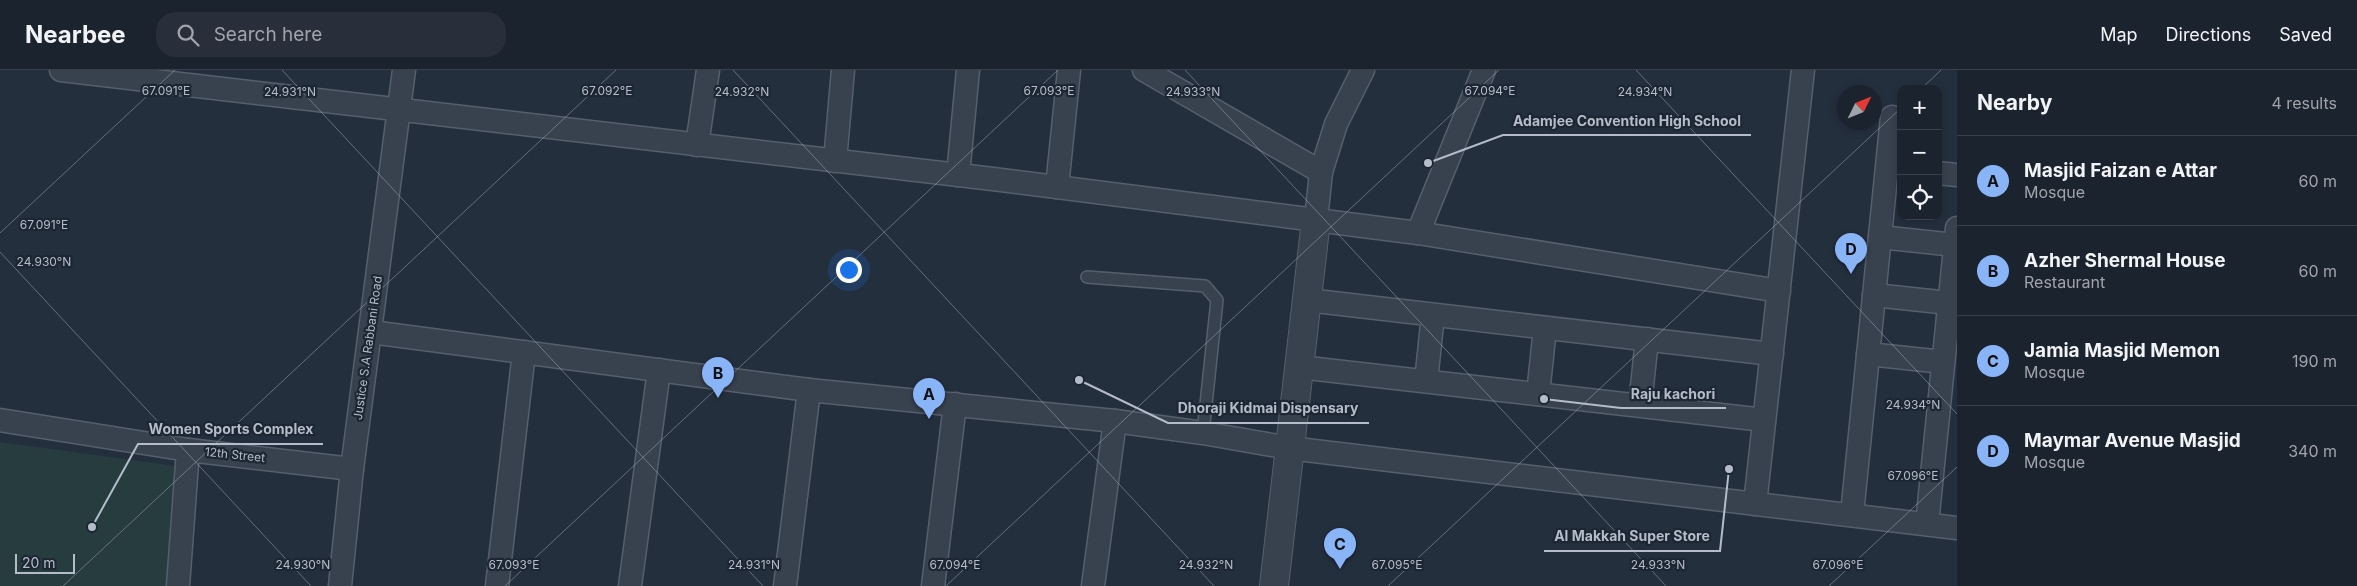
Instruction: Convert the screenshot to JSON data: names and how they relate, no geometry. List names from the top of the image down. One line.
{"streets":{"street":["Justice S.A Rabbani Road","12th Street"]},"crossings":[["Justice S.A Rabbani Road","12th Street"]],"places":["Adamjee Convention High School","Dhoraji Kidmai Dispensary","Raju kachori","Al Makkah Super Store","Women Sports Complex"],"scale_bar":"20 m","north":"top right","page":{"header":"Nearbee","search":"Search here","nav":["Map","Directions","Saved"],"heading":["Nearby","4 results"],"map_buttons":["+","−"],"list":[{"mark":"A","name":"Masjid Faizan e Attar","note":"Mosque","value":"60 m"},{"mark":"B","name":"Azher Shermal House","note":"Restaurant","value":"60 m"},{"mark":"C","name":"Jamia Masjid Memon","note":"Mosque","value":"190 m"},{"mark":"D","name":"Maymar Avenue Masjid","note":"Mosque","value":"340 m"}],"pins":["D","B","A","C"],"scale":"20 m"},"coordinates":["67.091°E","67.092°E","67.093°E","67.094°E","24.931°N","24.932°N","24.933°N","24.934°N","24.930°N","67.096°E","67.095°E"]}
